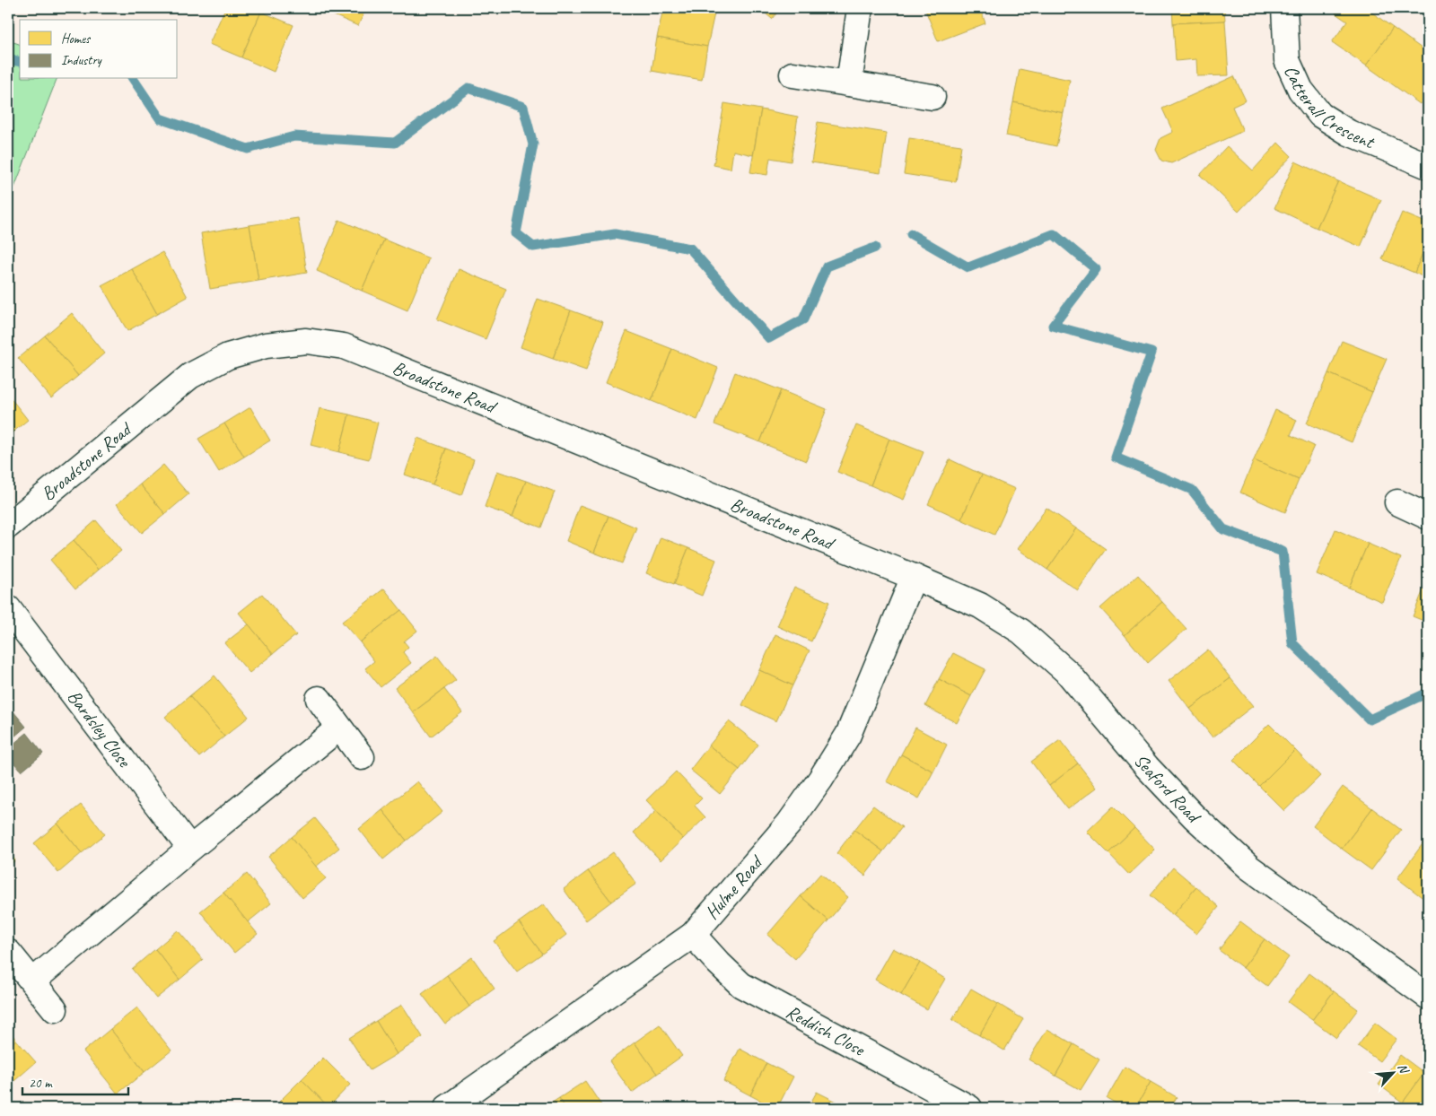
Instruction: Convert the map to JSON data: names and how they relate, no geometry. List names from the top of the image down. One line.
{"streets":{"street":["Catterall Crescent","Broadstone Road","Bardsley Close","Seaford Road","Hulme Road","Reddish Close"]},"crossings":[["Broadstone Road","Seaford Road"],["Broadstone Road","Hulme Road"],["Seaford Road","Hulme Road"],["Hulme Road","Reddish Close"]],"legend":["Homes","Industry"],"scale_bar":"20 m","north":"top right"}
